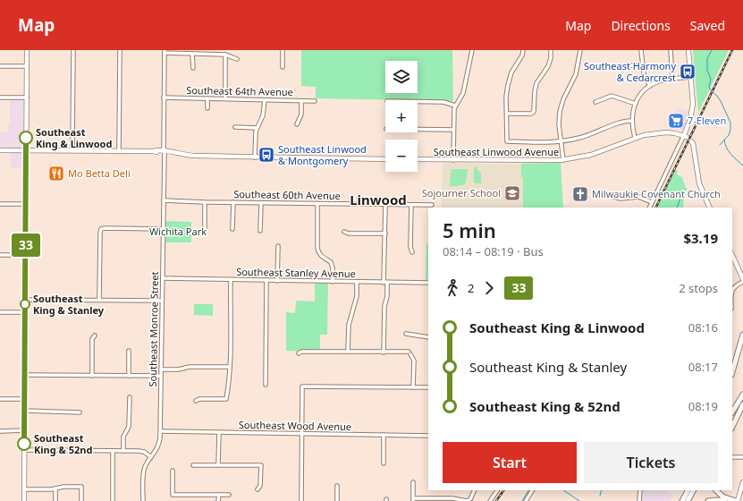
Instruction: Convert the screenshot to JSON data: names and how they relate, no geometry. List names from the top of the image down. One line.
{"streets":{"main road":["Southeast Linwood Avenue"],"street":["Southeast 64th Avenue","Southeast 60th Avenue","Southeast Stanley Avenue","Southeast Monroe Street","Southeast Wood Avenue"]},"crossings":[["Southeast 64th Avenue","Southeast Monroe Street"],["Southeast 60th Avenue","Southeast Monroe Street"],["Southeast Stanley Avenue","Southeast Monroe Street"],["Southeast Monroe Street","Southeast Wood Avenue"]],"districts":["Linwood"],"parks":["Wichita Park"],"places":{"bus stop":["Southeast Harmony & Cedarcrest","Southeast Linwood & Montgomery"],"supermarket":["7-Eleven"],"other":["Southeast King & Linwood","Southeast King & Stanley","Southeast King & 52nd"],"restaurant":["Mo Betta Deli"],"school or university":["Sojourner School"],"church":["Milwaukie Covenant Church"]},"lines":["bus line 33"],"page":{"header":"Map","nav":["Map","Directions","Saved"],"on_map":"33","map_buttons":["+","−"],"heading":["5 min","08:14 – 08:19 · Bus","$3.19"],"legs":["2","33","2 stops"],"list":[{"name":"Southeast King & Linwood","value":"08:16"},{"name":"Southeast King & Stanley","value":"08:17"},{"name":"Southeast King & 52nd","value":"08:19"}],"buttons":["Start","Tickets"]}}
